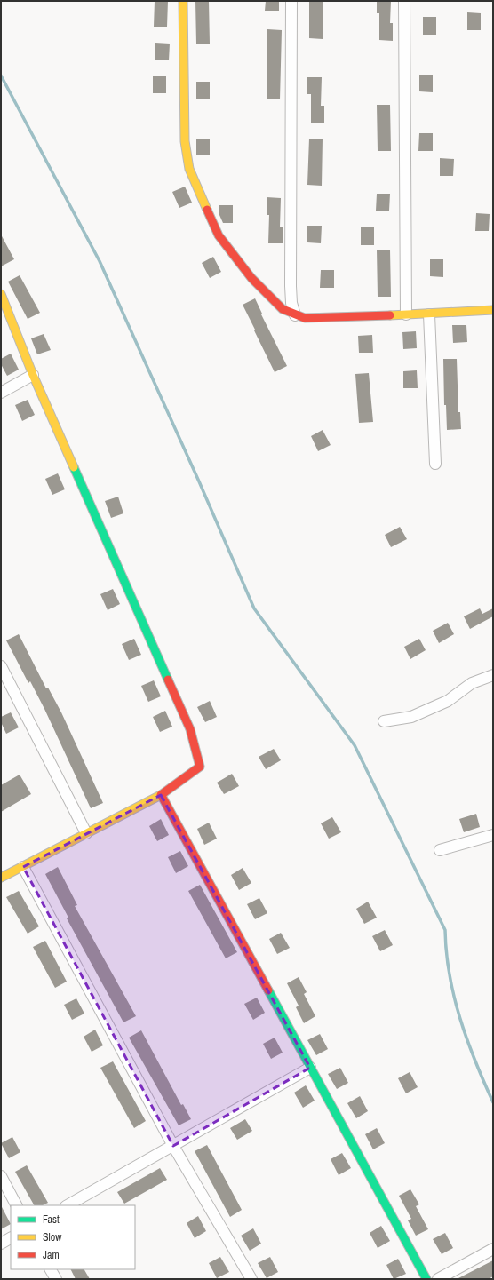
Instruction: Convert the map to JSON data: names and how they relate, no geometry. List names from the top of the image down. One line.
{"legend":["Fast","Slow","Jam"]}
